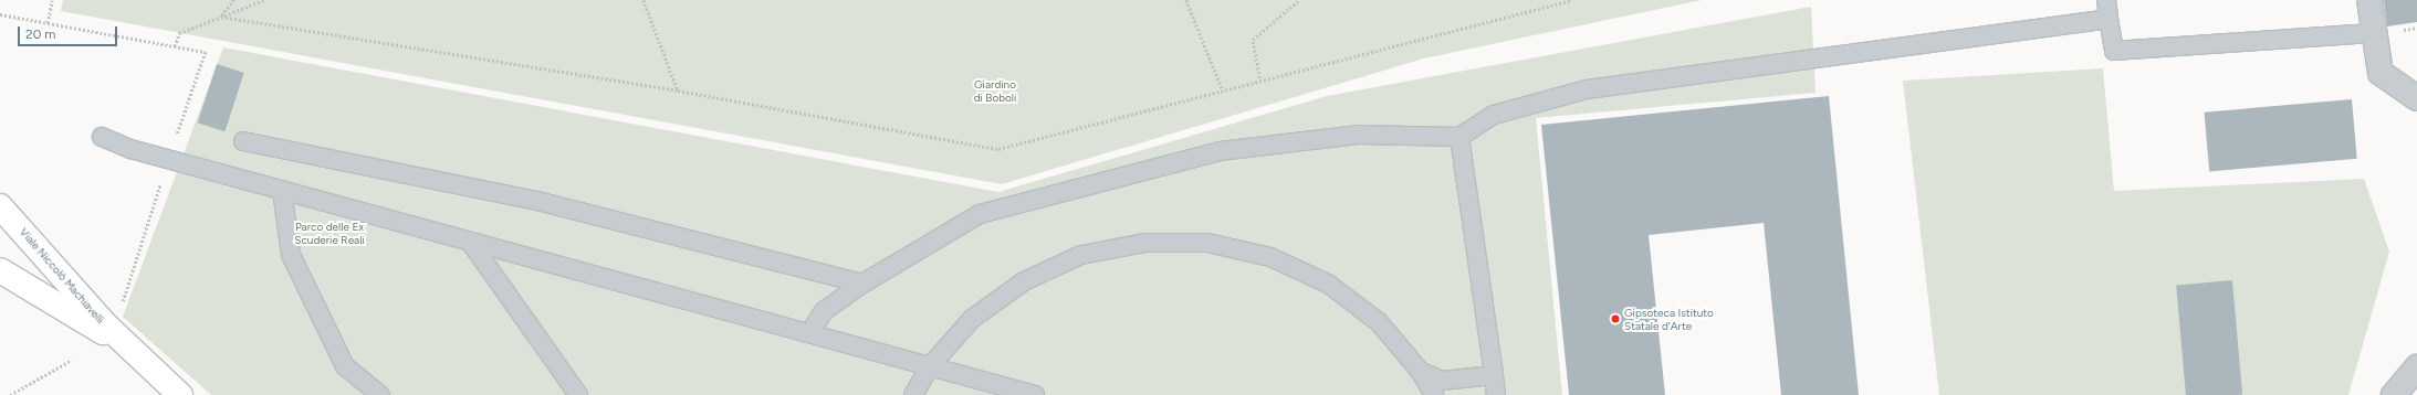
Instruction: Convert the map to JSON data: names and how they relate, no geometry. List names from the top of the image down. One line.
{"streets":{"main road":["Viale Niccolò Machiavelli"]},"parks":["Giardino di Boboli","Parco delle Ex Scuderie Reali"],"places":["Gipsoteca Istituto Statale d'Arte"],"scale_bar":"20 m"}
